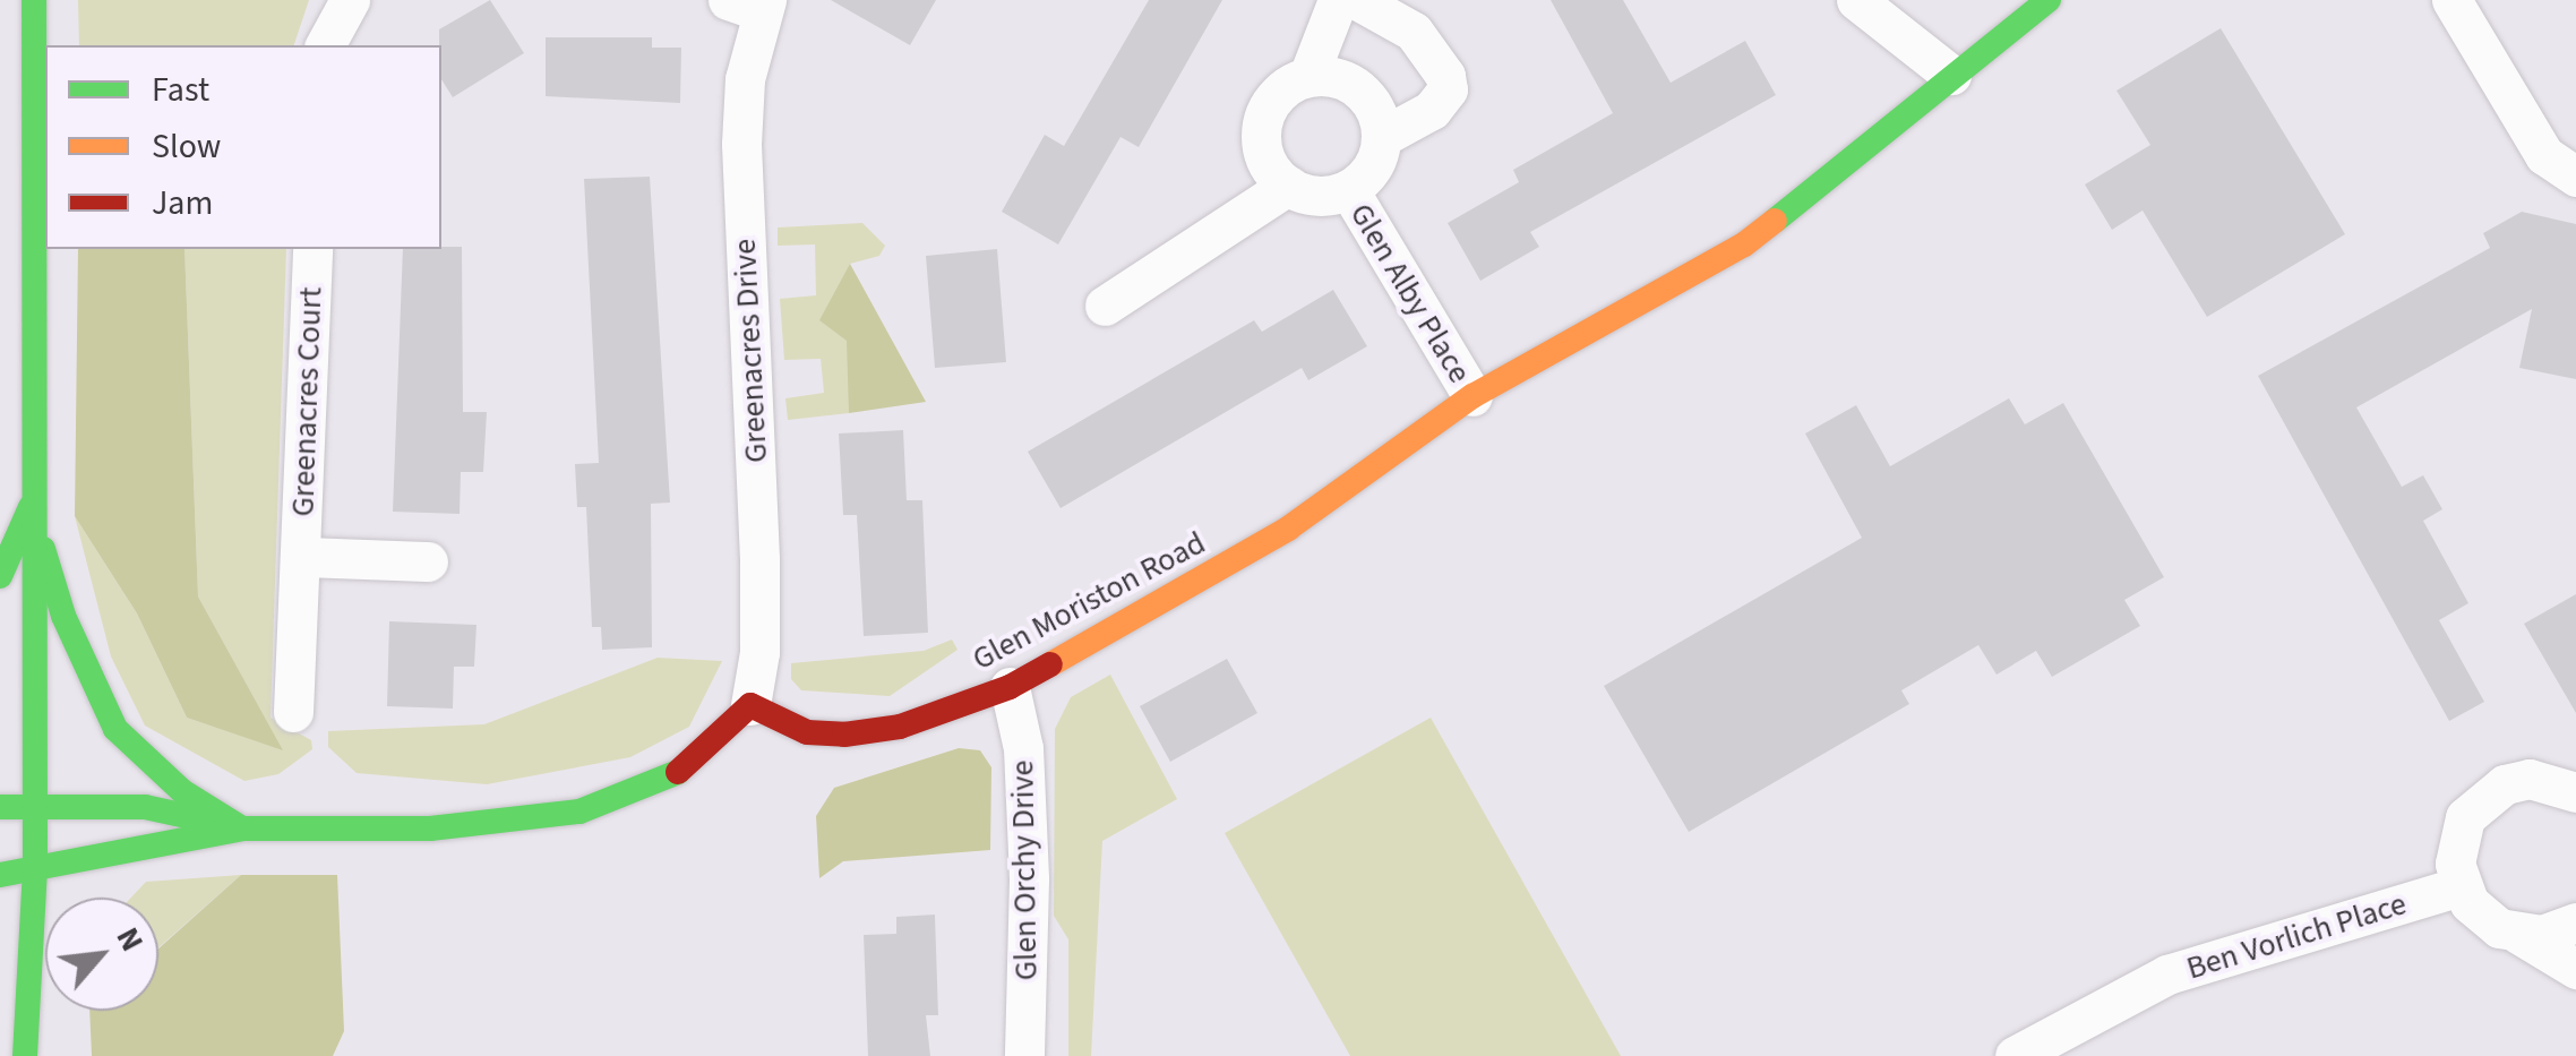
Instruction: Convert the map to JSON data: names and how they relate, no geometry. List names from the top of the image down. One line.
{"streets":{"street":["Glen Alby Place","Greenacres Drive","Greenacres Court","Glen Moriston Road","Glen Orchy Drive","Ben Vorlich Place"]},"crossings":[["Glen Alby Place","Glen Moriston Road"],["Greenacres Drive","Glen Moriston Road"],["Glen Moriston Road","Glen Orchy Drive"]],"legend":["Fast","Slow","Jam"],"north":"top right"}
